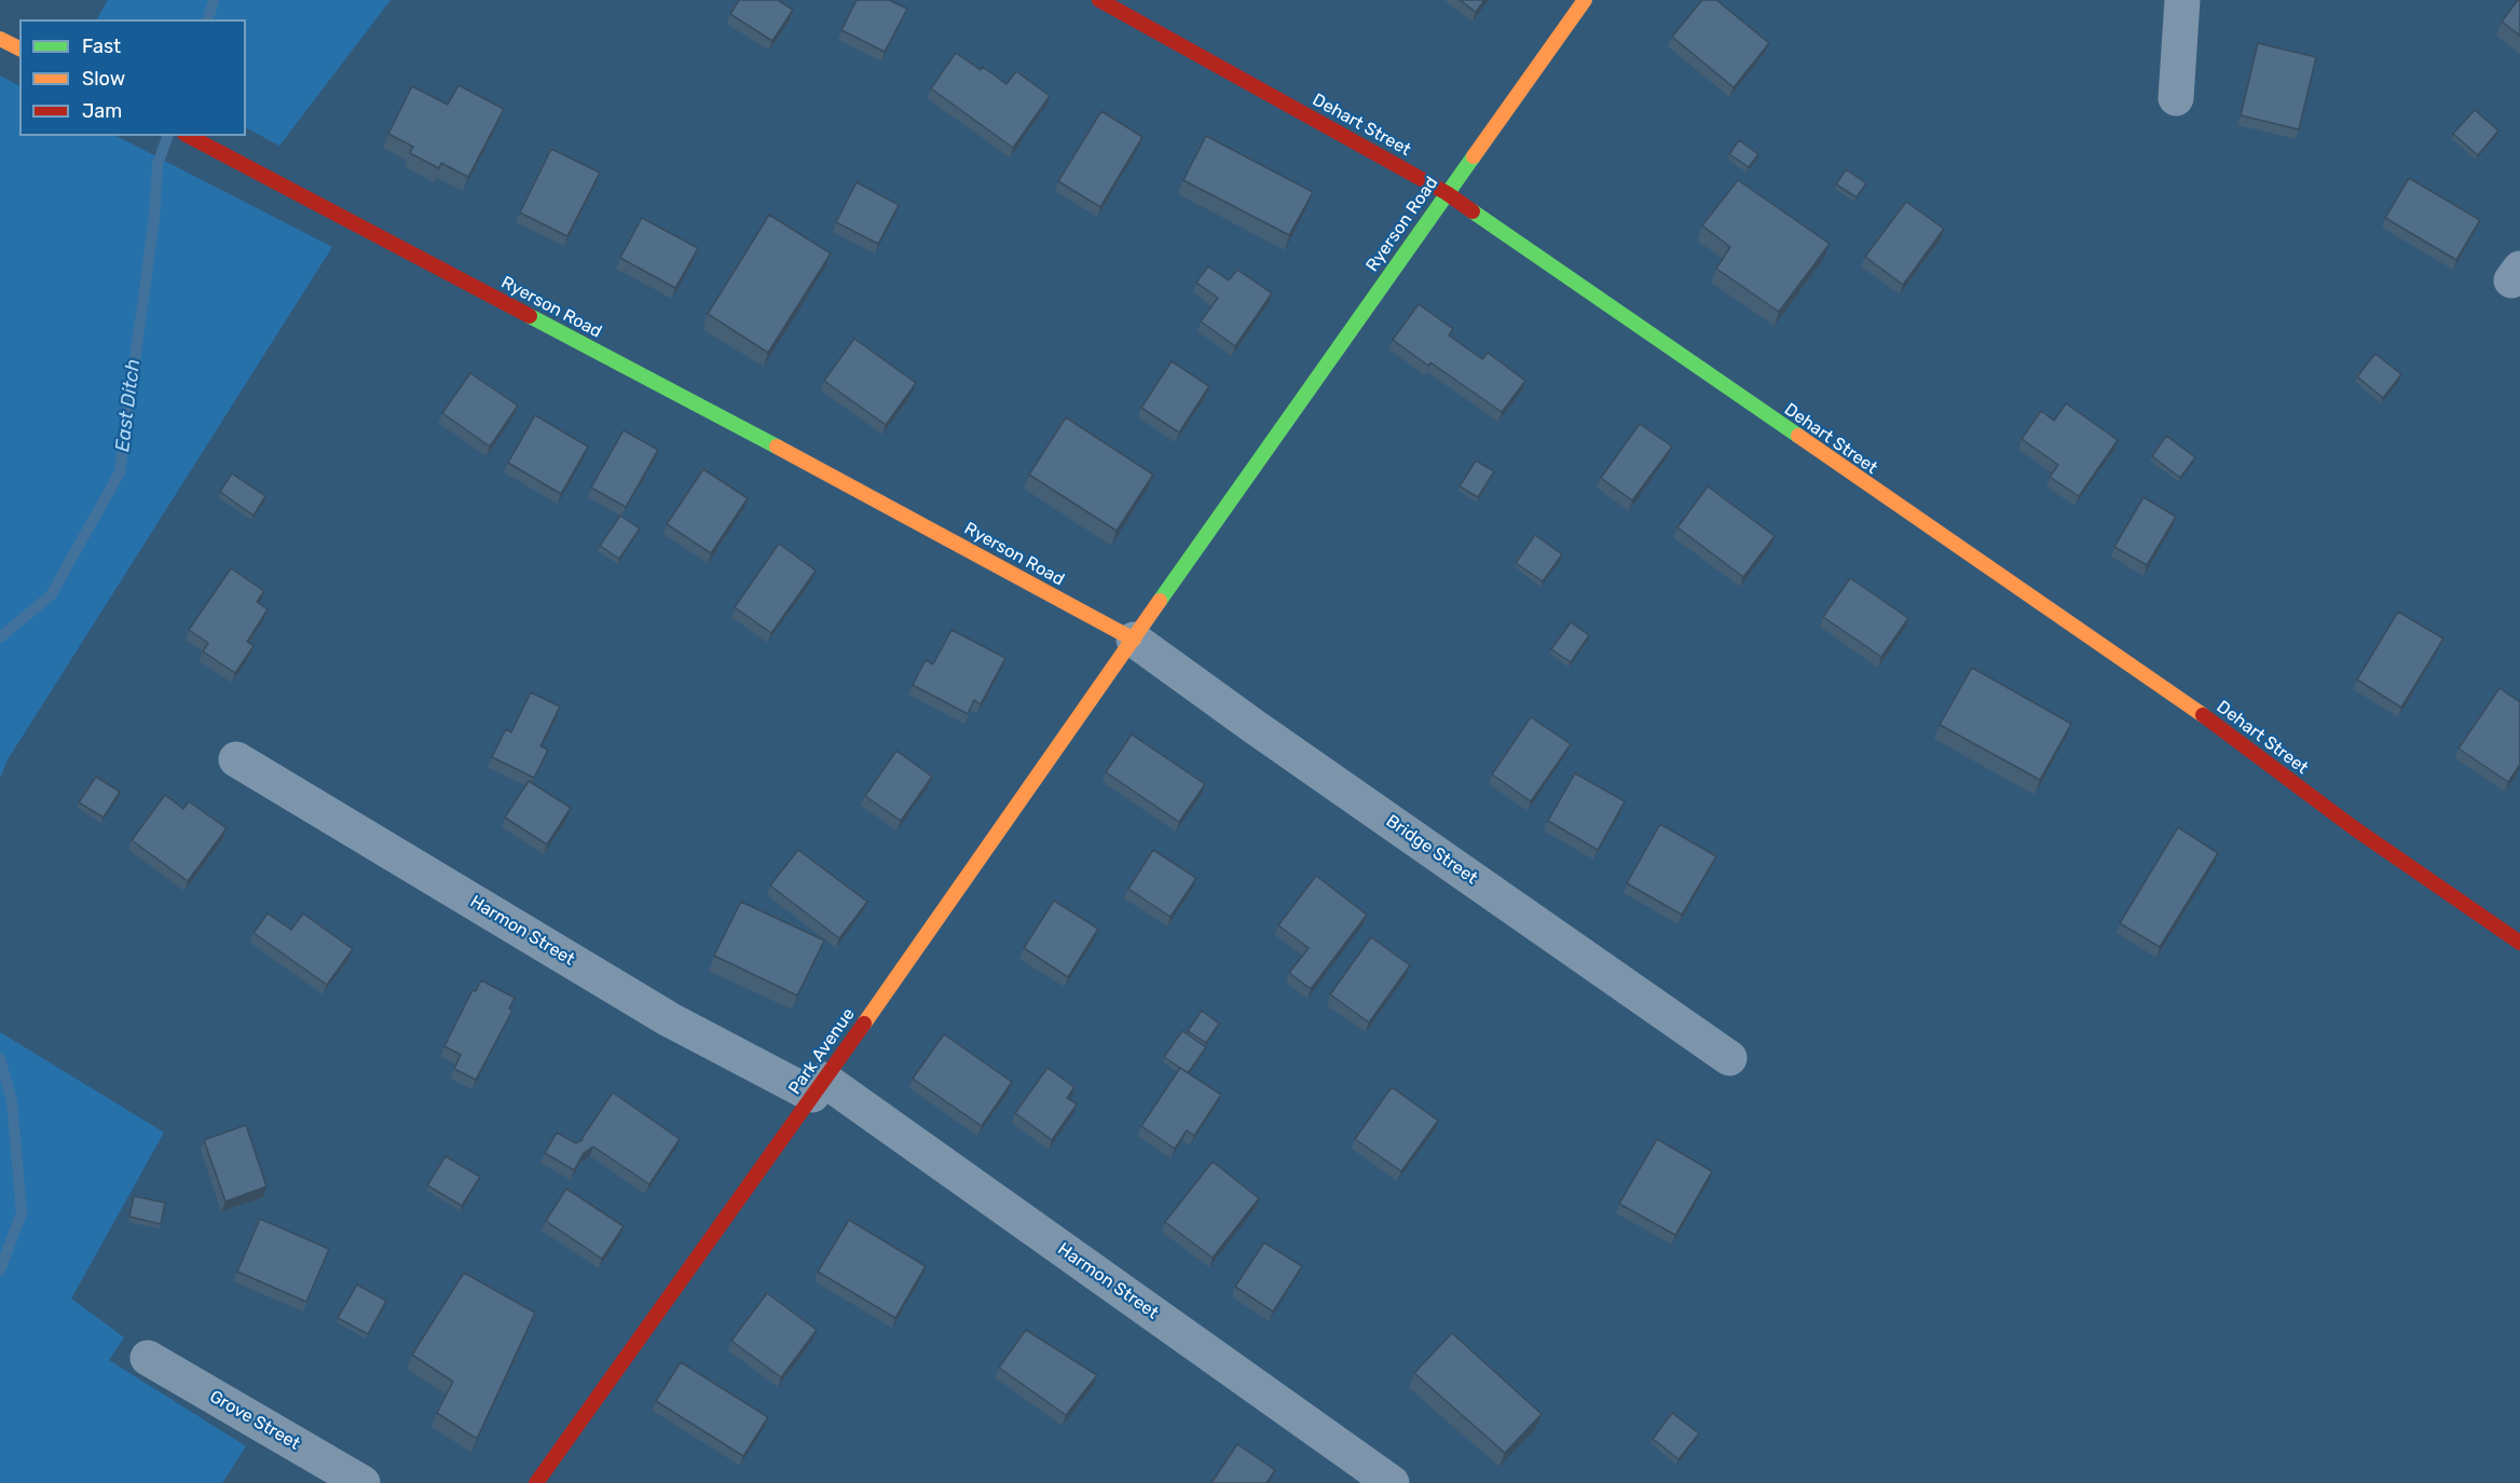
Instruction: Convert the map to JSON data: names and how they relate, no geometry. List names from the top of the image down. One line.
{"streets":{"street":["Dehart Street","Ryerson Road","Bridge Street","Harmon Street","Park Avenue","Grove Street"]},"crossings":[["Dehart Street","Ryerson Road"],["Ryerson Road","Bridge Street"],["Ryerson Road","Park Avenue"],["Bridge Street","Park Avenue"],["Harmon Street","Park Avenue"]],"water":["East Ditch"],"legend":["Fast","Slow","Jam"]}
